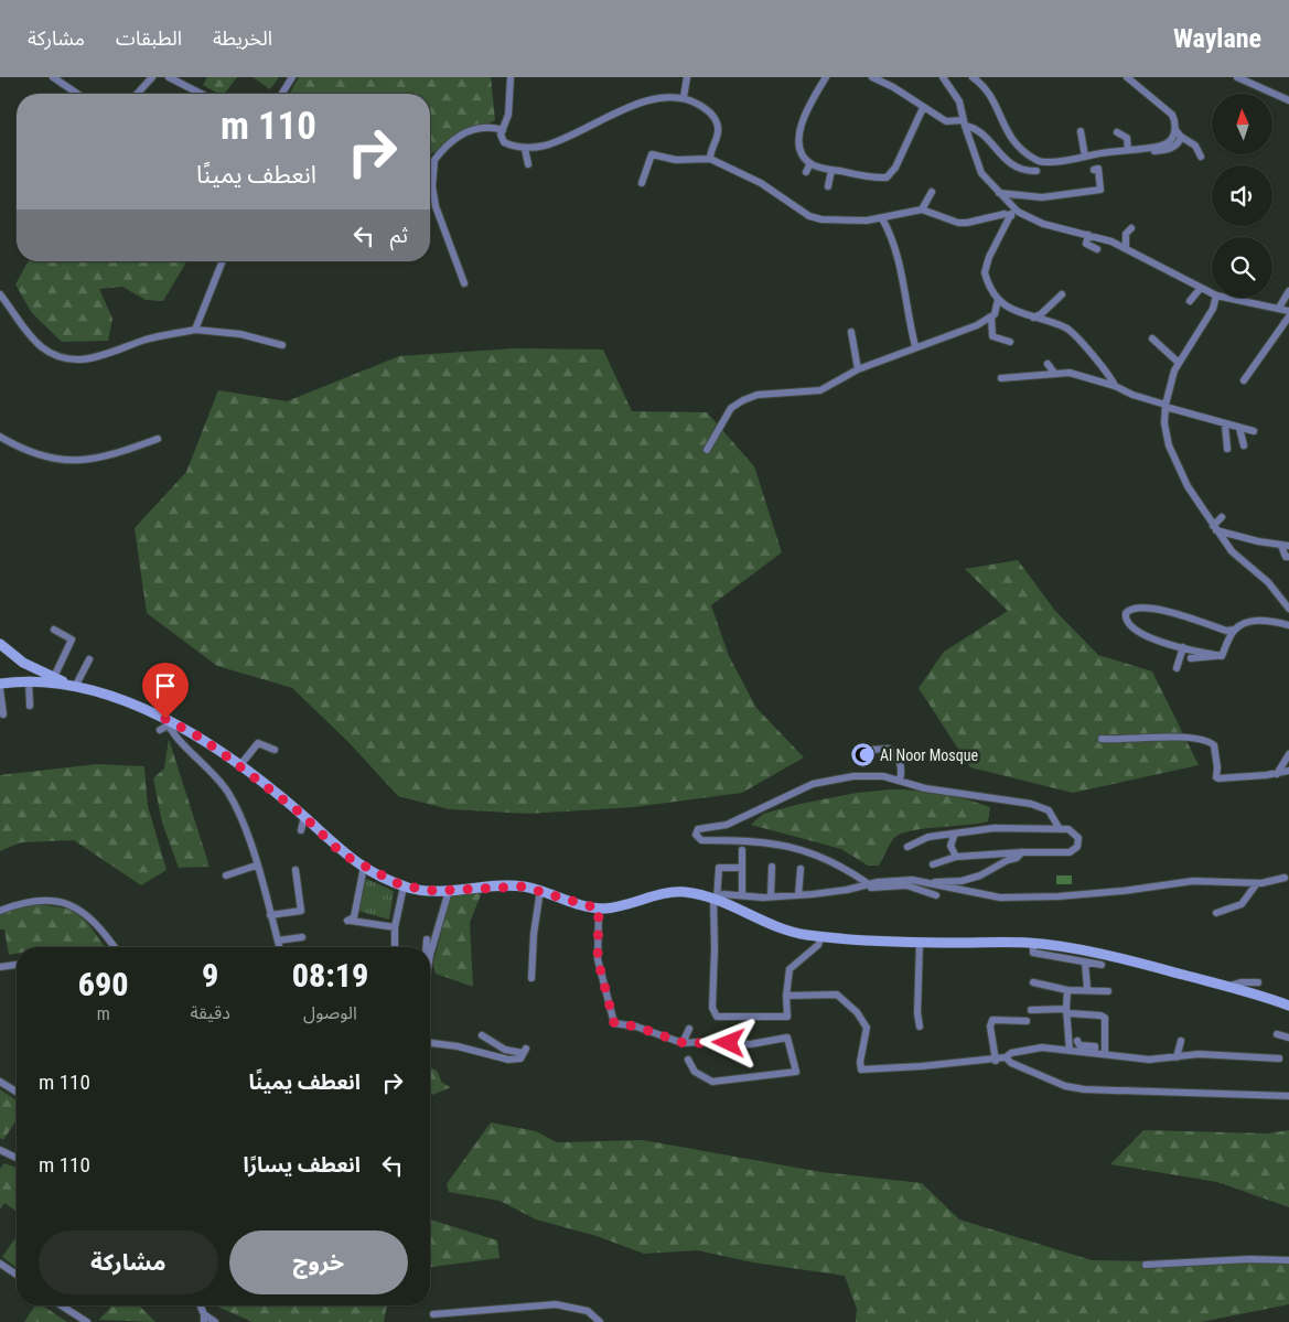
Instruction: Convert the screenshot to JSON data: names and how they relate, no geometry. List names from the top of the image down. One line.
{"places":{"mosque":["Al Noor Mosque"]},"north":"top","page":{"header":"Waylane","nav":["الخريطة","الطبقات","مشاركة"],"turn":["110 m","انعطف يمينًا"],"then":"ثم","eta":["08:19","الوصول","9","دقيقة","690","m"],"list":[{"name":"انعطف يمينًا","value":"110 m"},{"name":"انعطف يسارًا","value":"110 m"}],"buttons":["خروج","مشاركة"]}}
